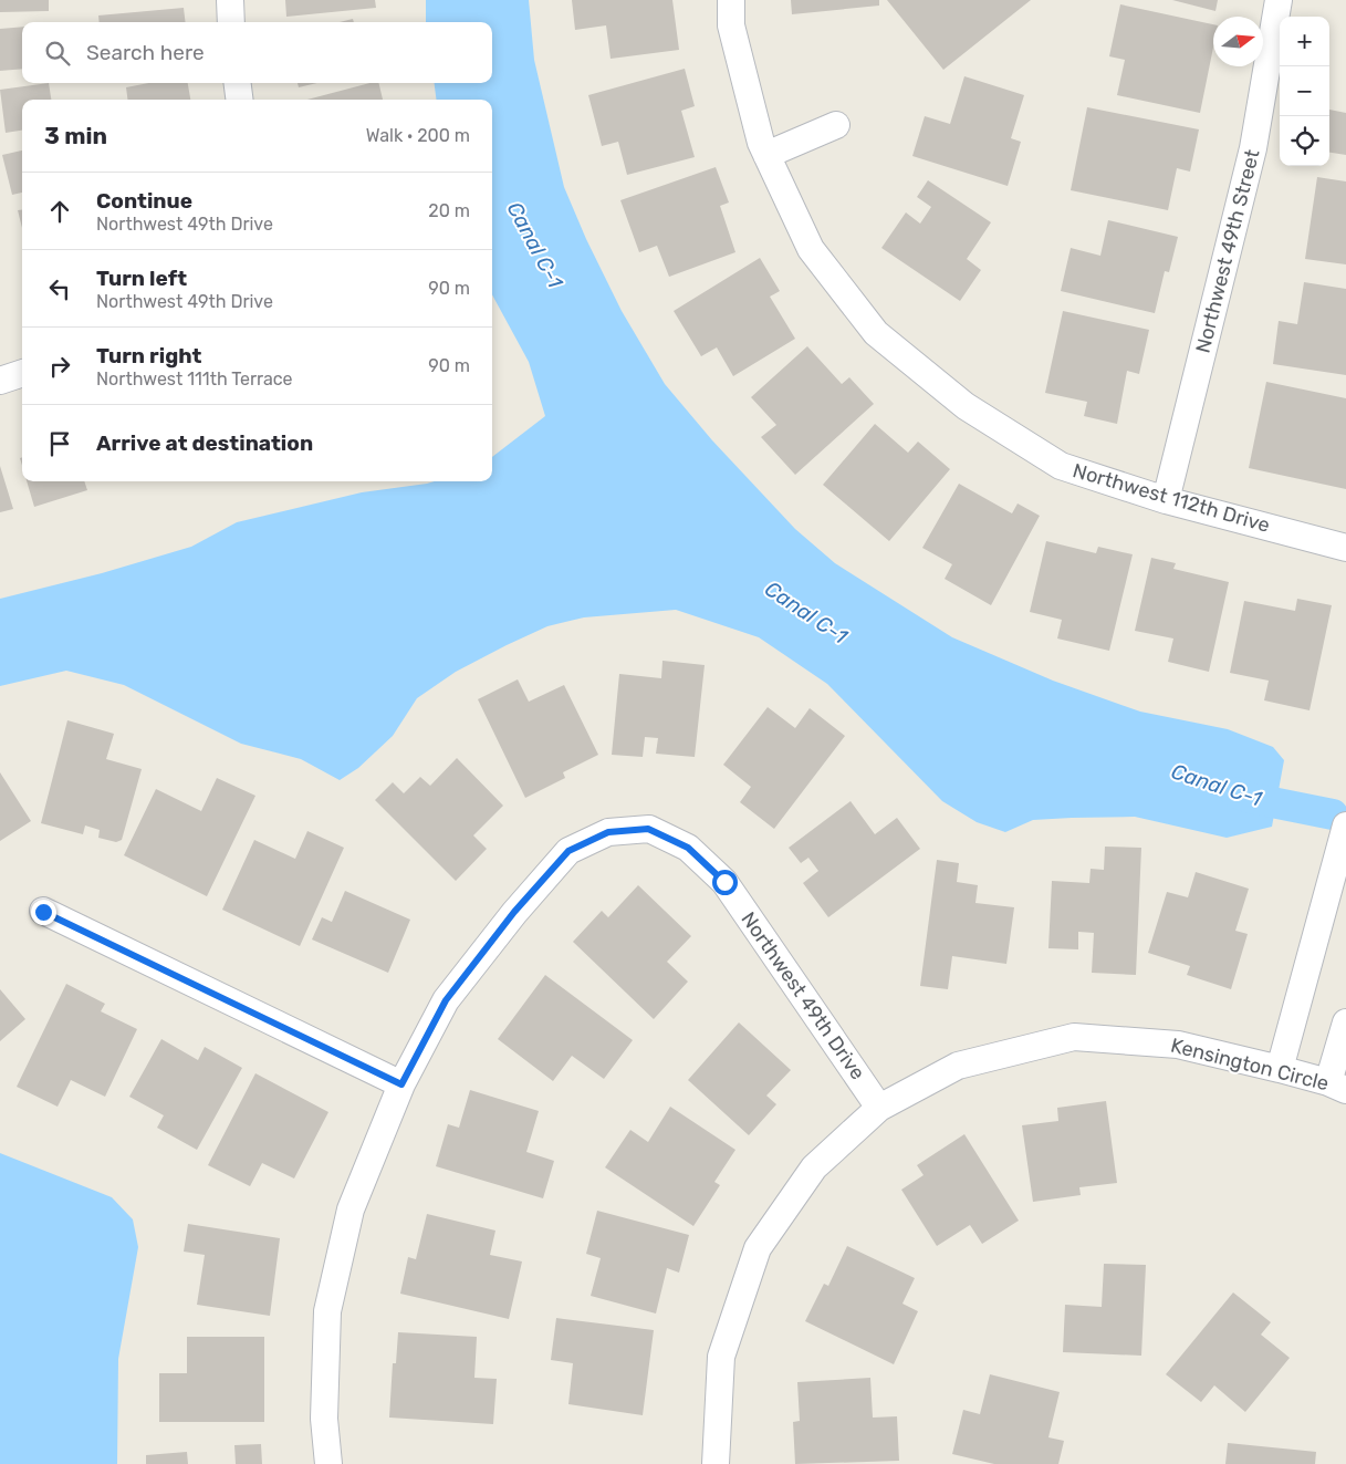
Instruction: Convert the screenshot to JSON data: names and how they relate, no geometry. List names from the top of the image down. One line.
{"streets":{"street":["Northwest 49th Street","Northwest 112th Drive","Northwest 49th Drive","Kensington Circle"]},"crossings":[["Northwest 49th Street","Northwest 112th Drive"],["Northwest 49th Drive","Kensington Circle"]],"water":["Canal C-1"],"north":"right","page":{"map_buttons":["+","−"],"search":"Search here","heading":["3 min","Walk · 200 m"],"list":[["Continue","Northwest 49th Drive","20 m"],["Turn left","Northwest 49th Drive","90 m"],["Turn right","Northwest 111th Terrace","90 m"],"Arrive at destination"]}}
